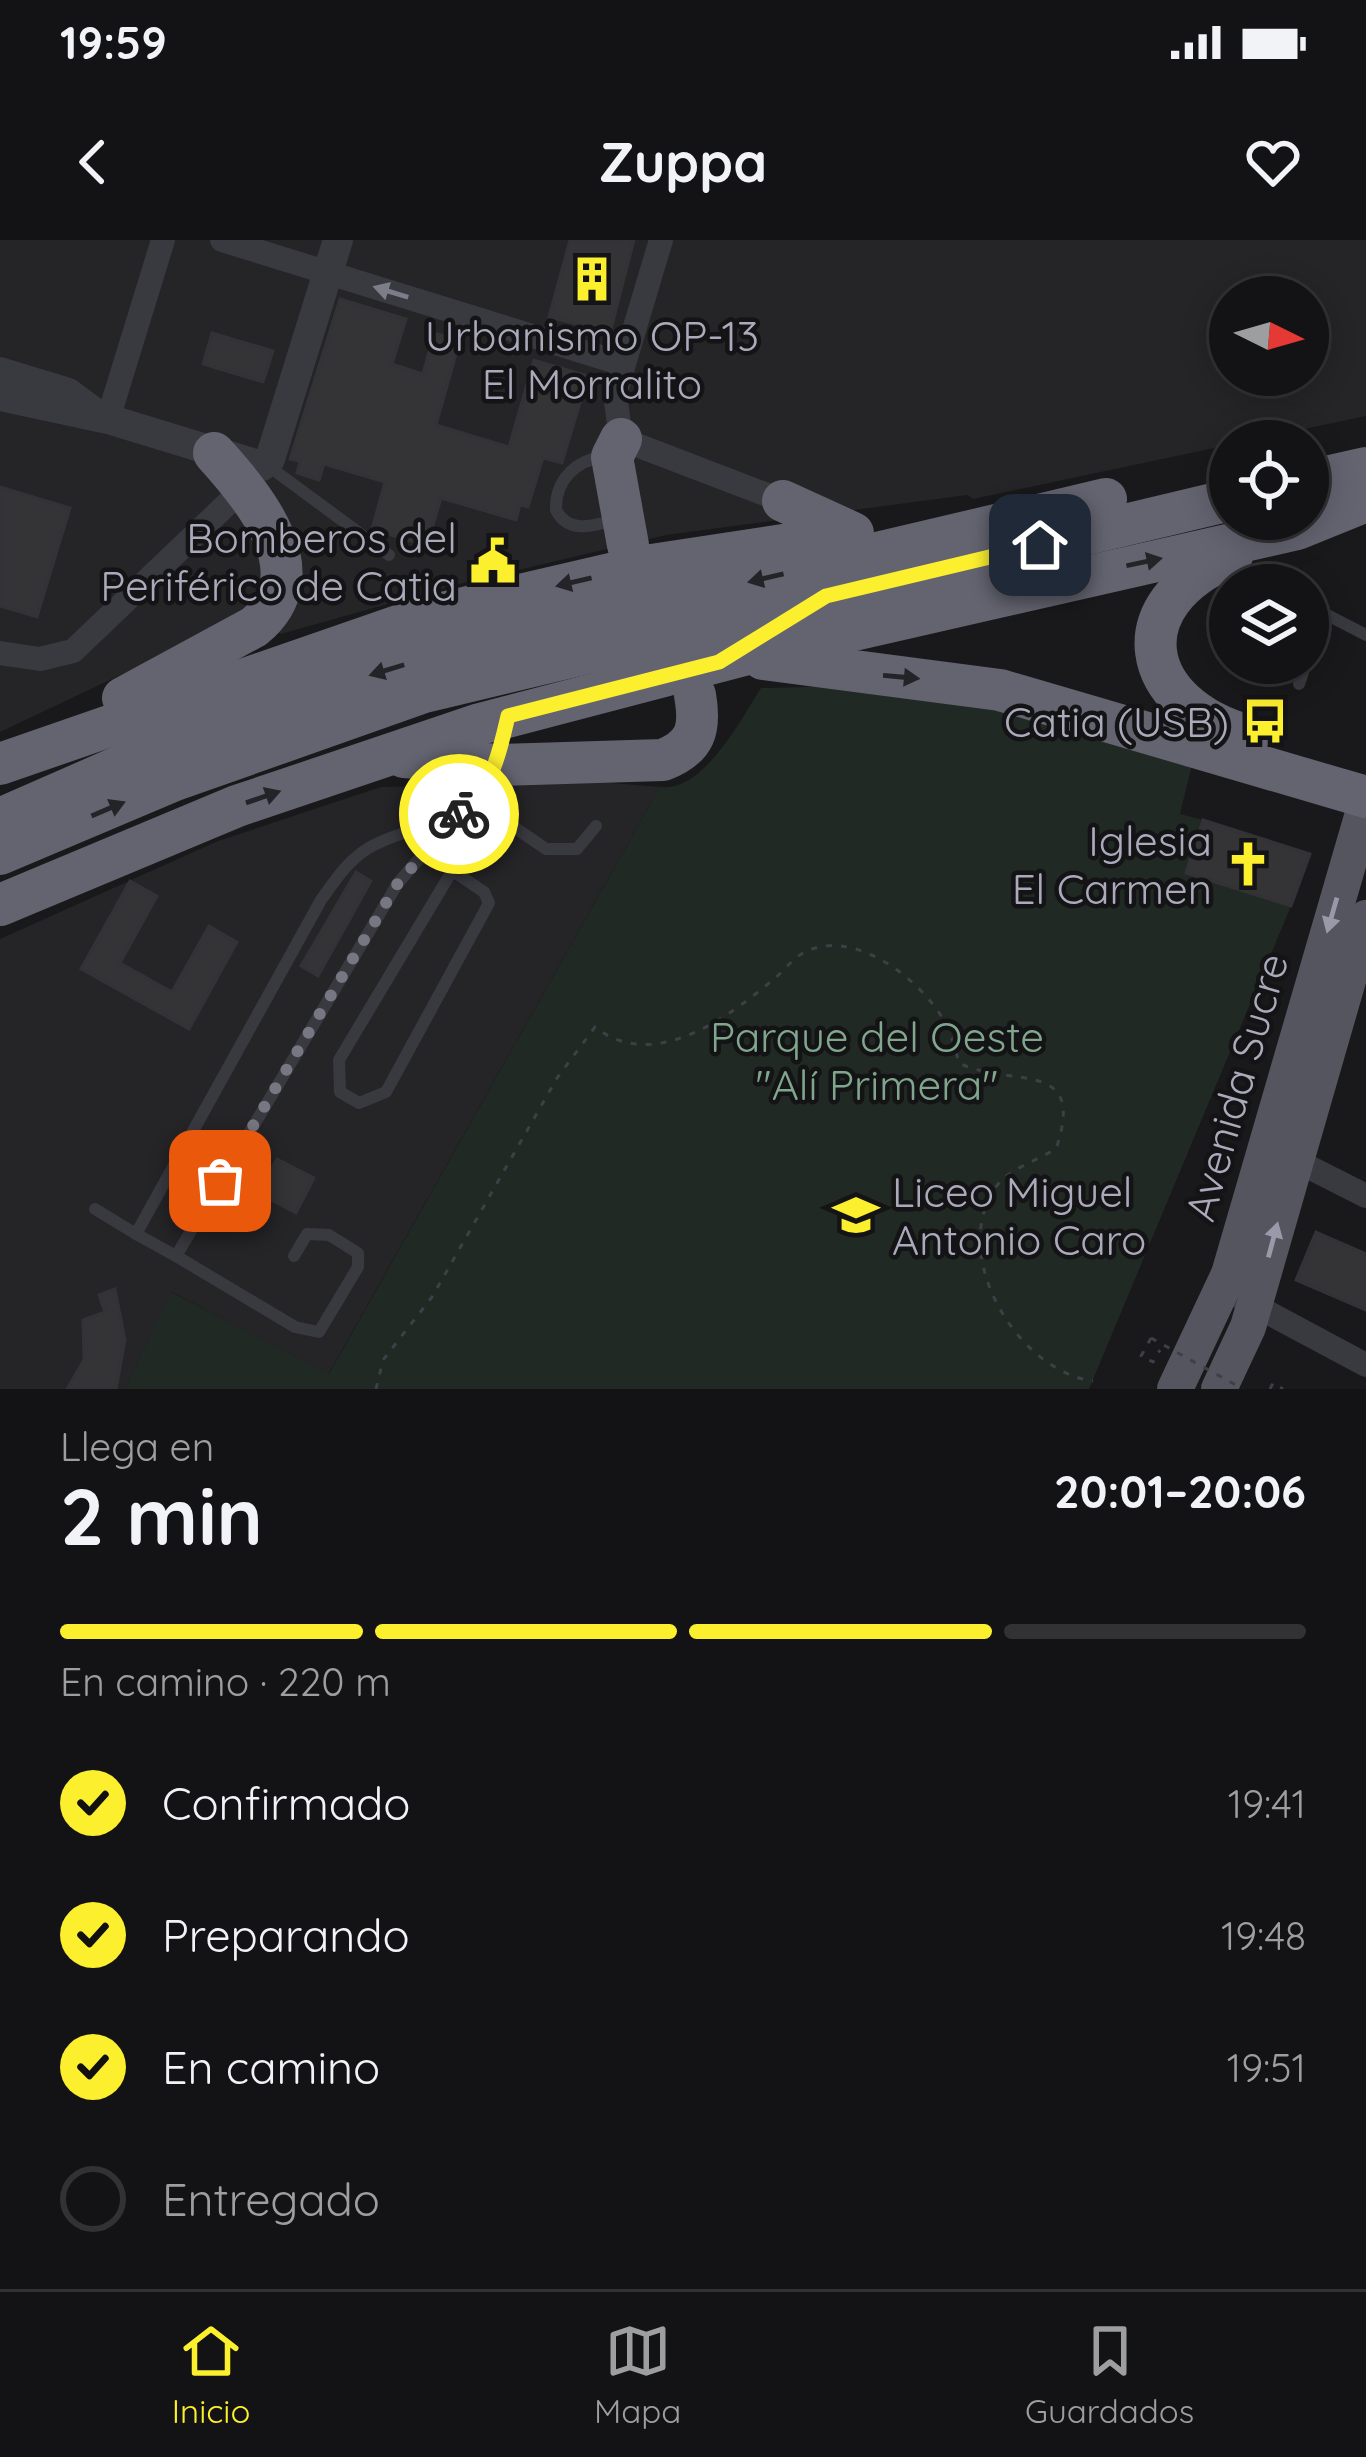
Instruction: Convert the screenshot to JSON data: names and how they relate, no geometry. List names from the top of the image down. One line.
{"streets":{"main road":["Avenida Sucre"]},"parks":["Parque del Oeste \"Alí Primera\""],"places":{"building":["Urbanismo OP-13 El Morralito"],"public building":["Bomberos del Periférico de Catia"],"bus stop":["Catia (USB)"],"church":["Iglesia El Carmen"],"school or university":["Liceo Miguel Antonio Caro"]},"north":"right","page":{"status":"19:59","header":"Zuppa","heading":["2 min","Llega en","20:01–20:06"],"bar":"En camino · 220 m","list":[["Confirmado","19:41"],["Preparando","19:48"],["En camino","19:51"],"Entregado"],"tabs":["Inicio","Mapa","Guardados"]}}
